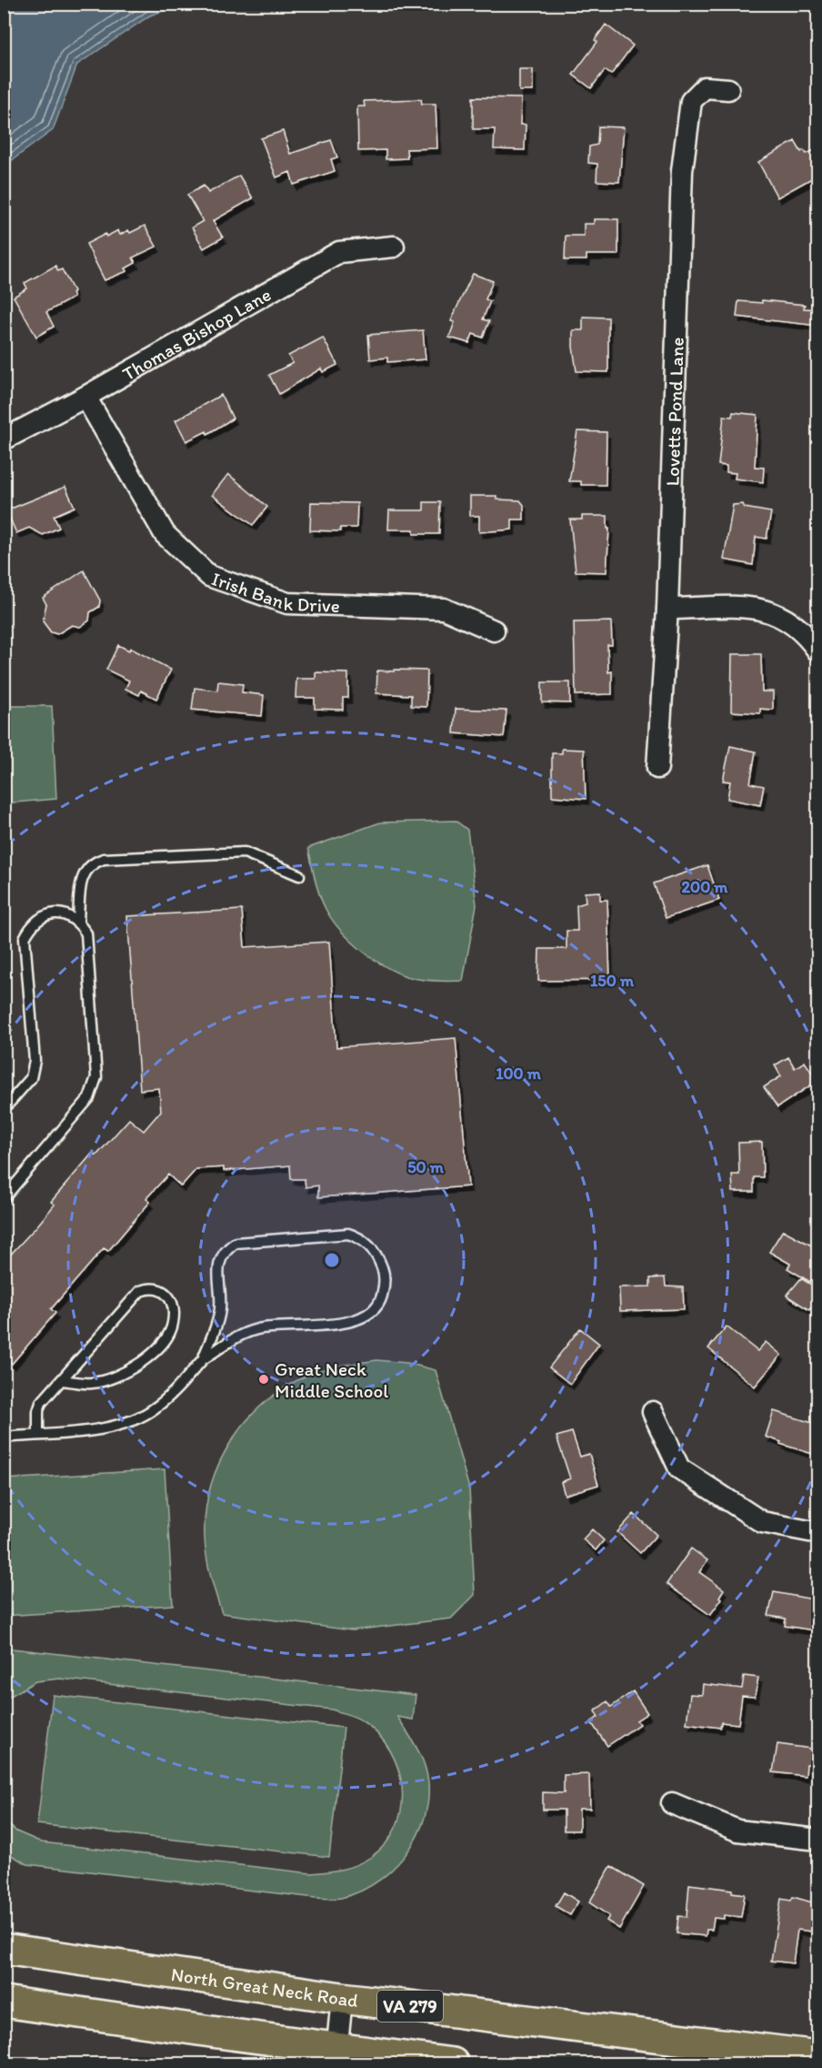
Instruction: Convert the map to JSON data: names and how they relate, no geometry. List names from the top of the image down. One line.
{"streets":{"main road":["North Great Neck Road","VA 279"],"street":["Thomas Bishop Lane","Lovetts Pond Lane","Irish Bank Drive"]},"crossings":[["Thomas Bishop Lane","Irish Bank Drive"]],"places":["Great Neck Middle School"],"rings":["200 m","150 m","100 m","50 m"]}
